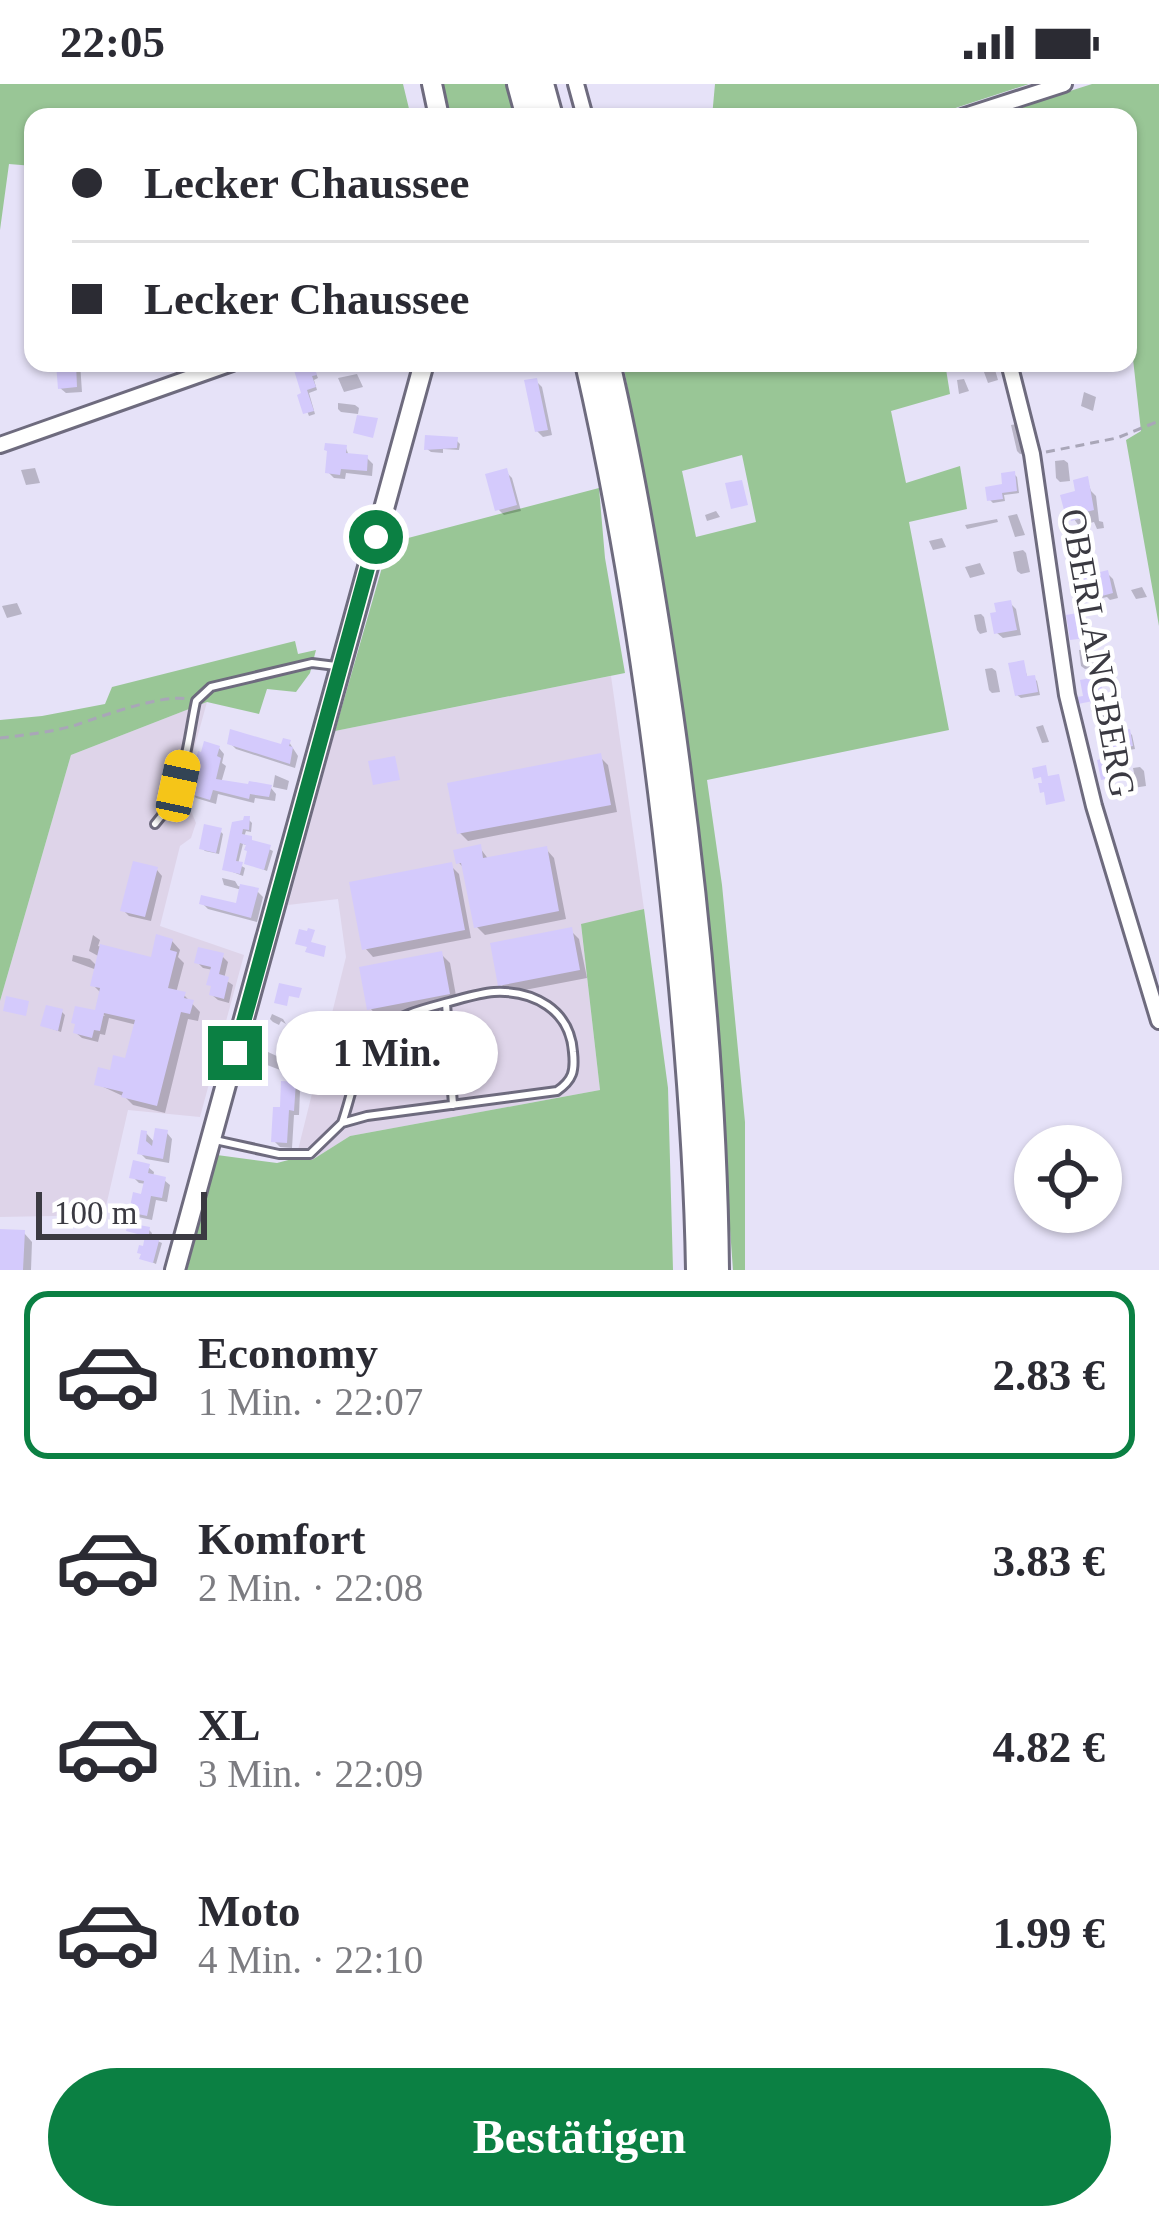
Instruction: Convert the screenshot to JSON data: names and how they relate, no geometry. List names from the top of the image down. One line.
{"streets":{"street":["OBERLANGBERG"]},"scale_bar":"100 m","page":{"status":"22:05","banner":["Lecker Chaussee","Lecker Chaussee"],"bubble":"1 Min.","scale":"100 m","list":[{"name":"Economy","note":"1 Min. · 22:07","value":"2.83 €"},{"name":"Komfort","note":"2 Min. · 22:08","value":"3.83 €"},{"name":"XL","note":"3 Min. · 22:09","value":"4.82 €"},{"name":"Moto","note":"4 Min. · 22:10","value":"1.99 €"}],"buttons":"Bestätigen"}}
